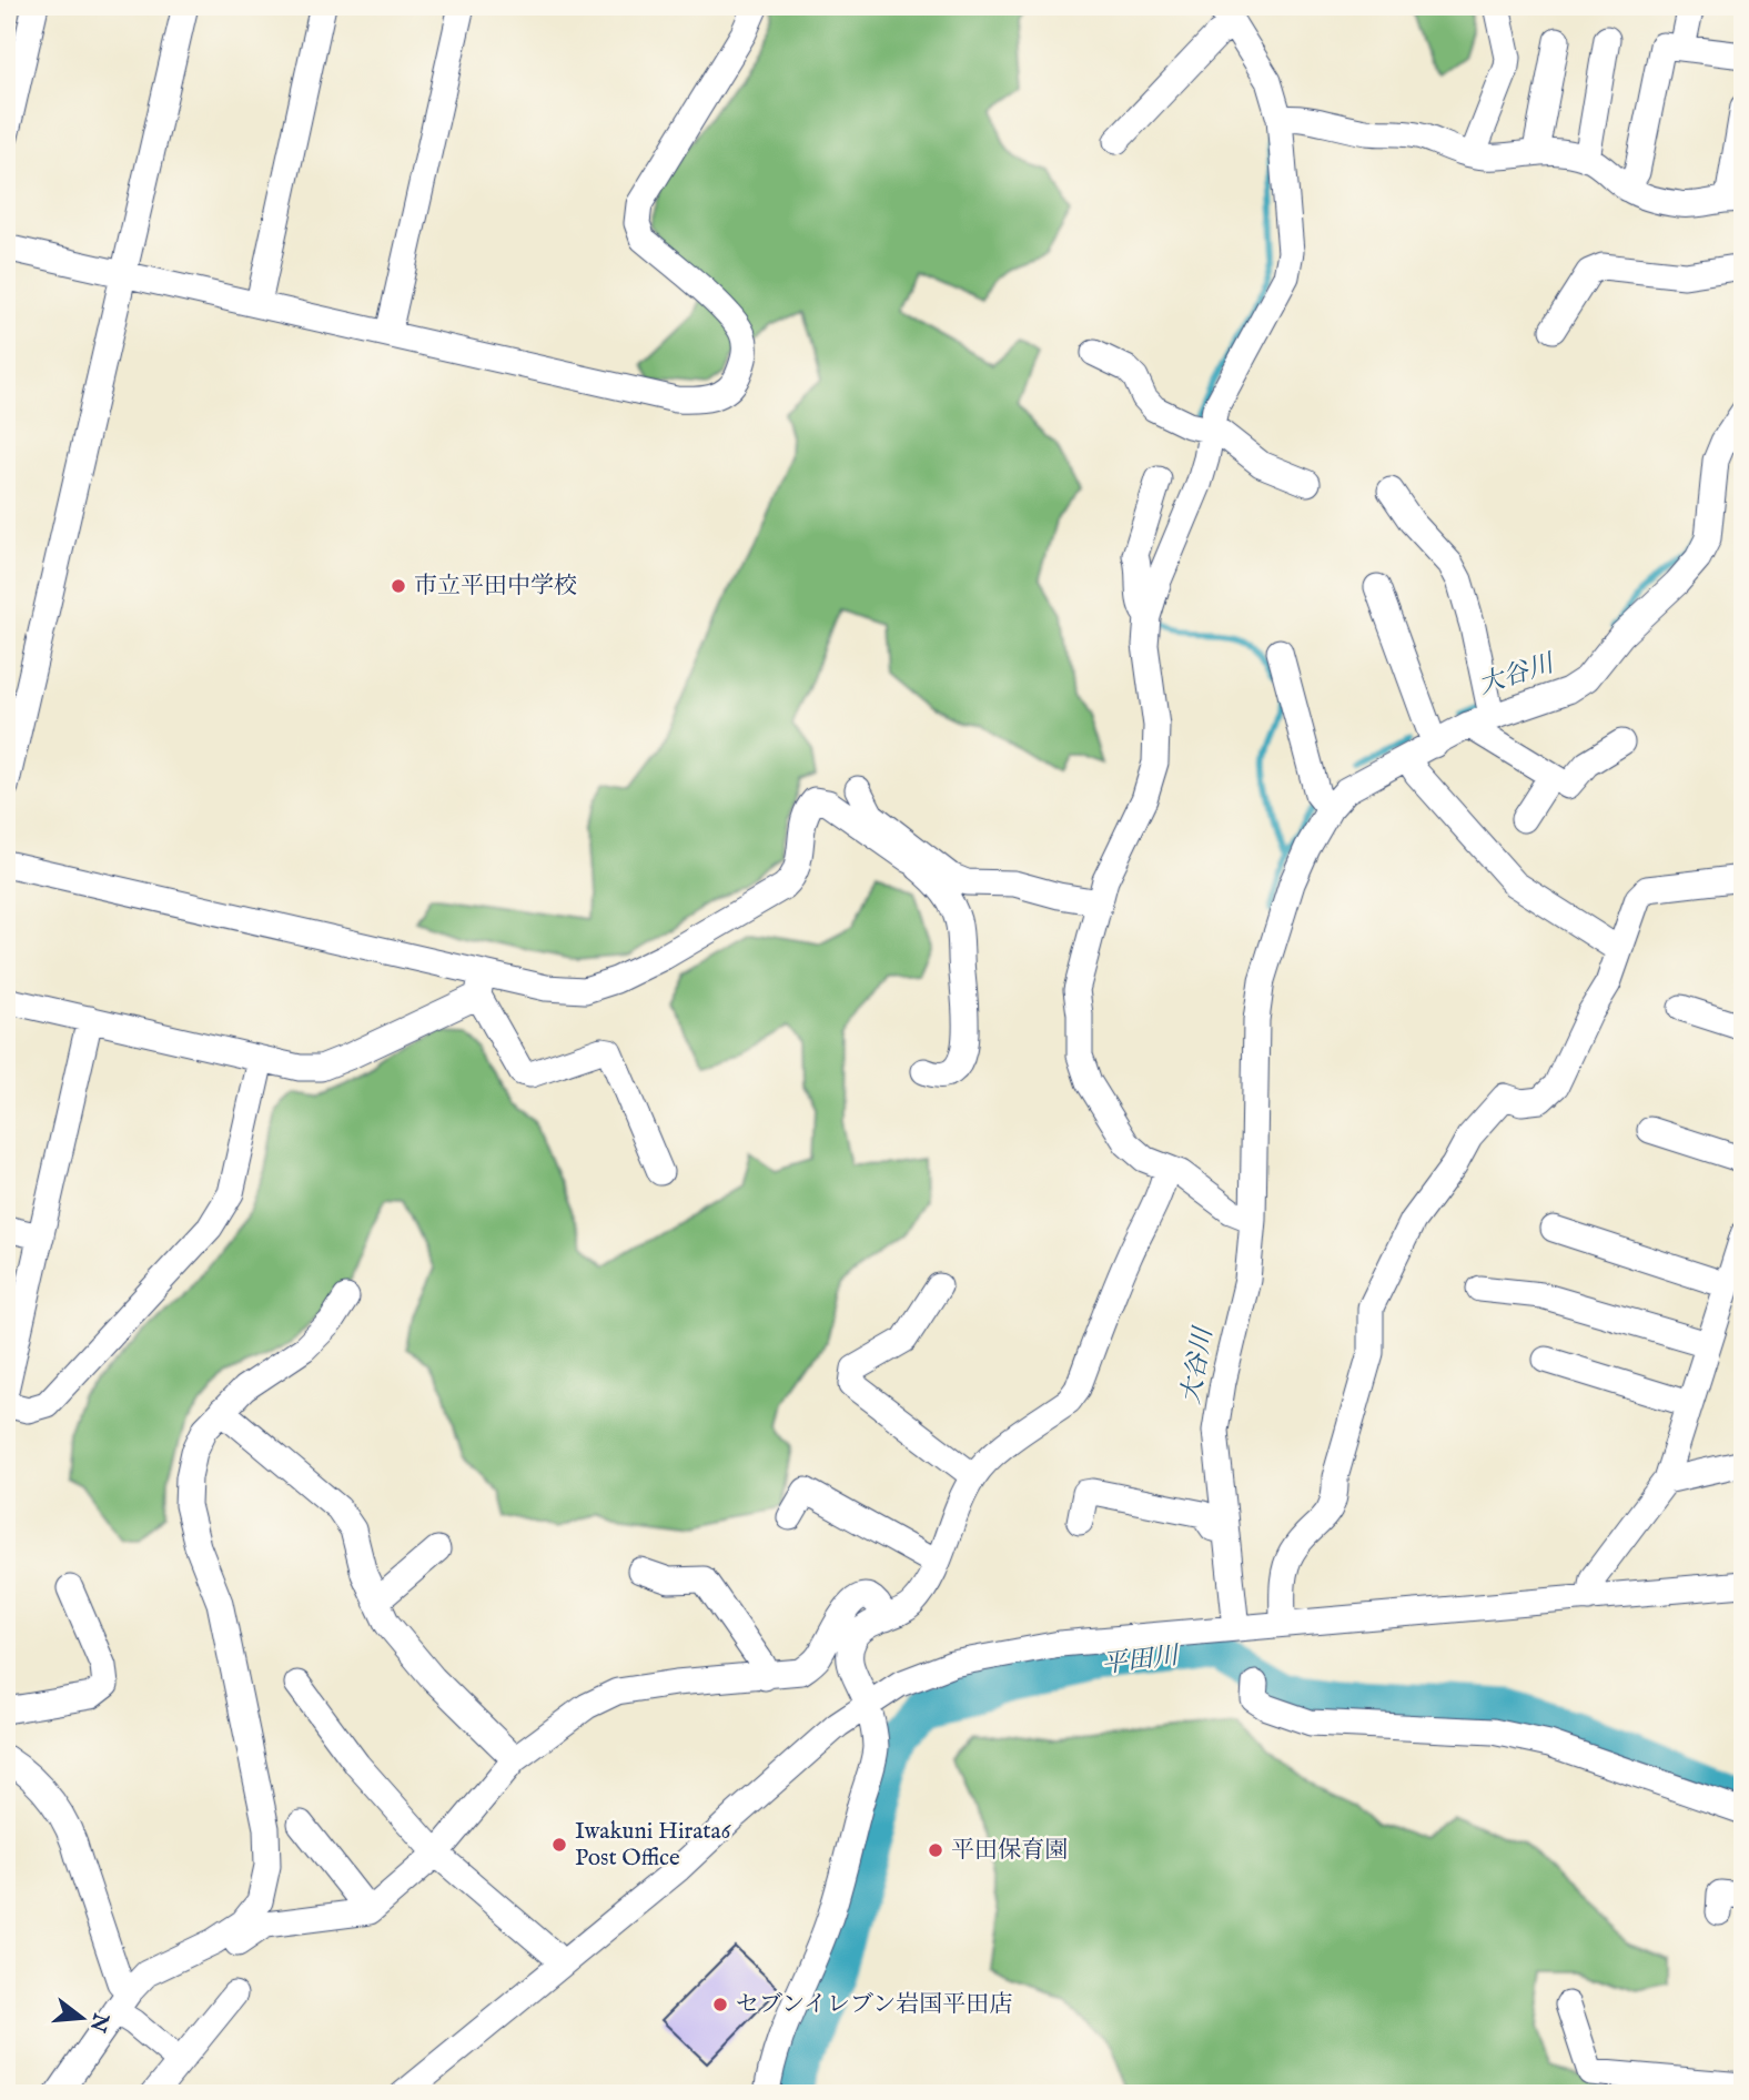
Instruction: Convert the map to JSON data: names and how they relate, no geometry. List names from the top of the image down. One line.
{"water":["大谷川","平田川"],"places":["市立平田中学校","Iwakuni Hirata6 Post Office","平田保育園","セブンイレブン岩国平田店"],"north":"right"}
